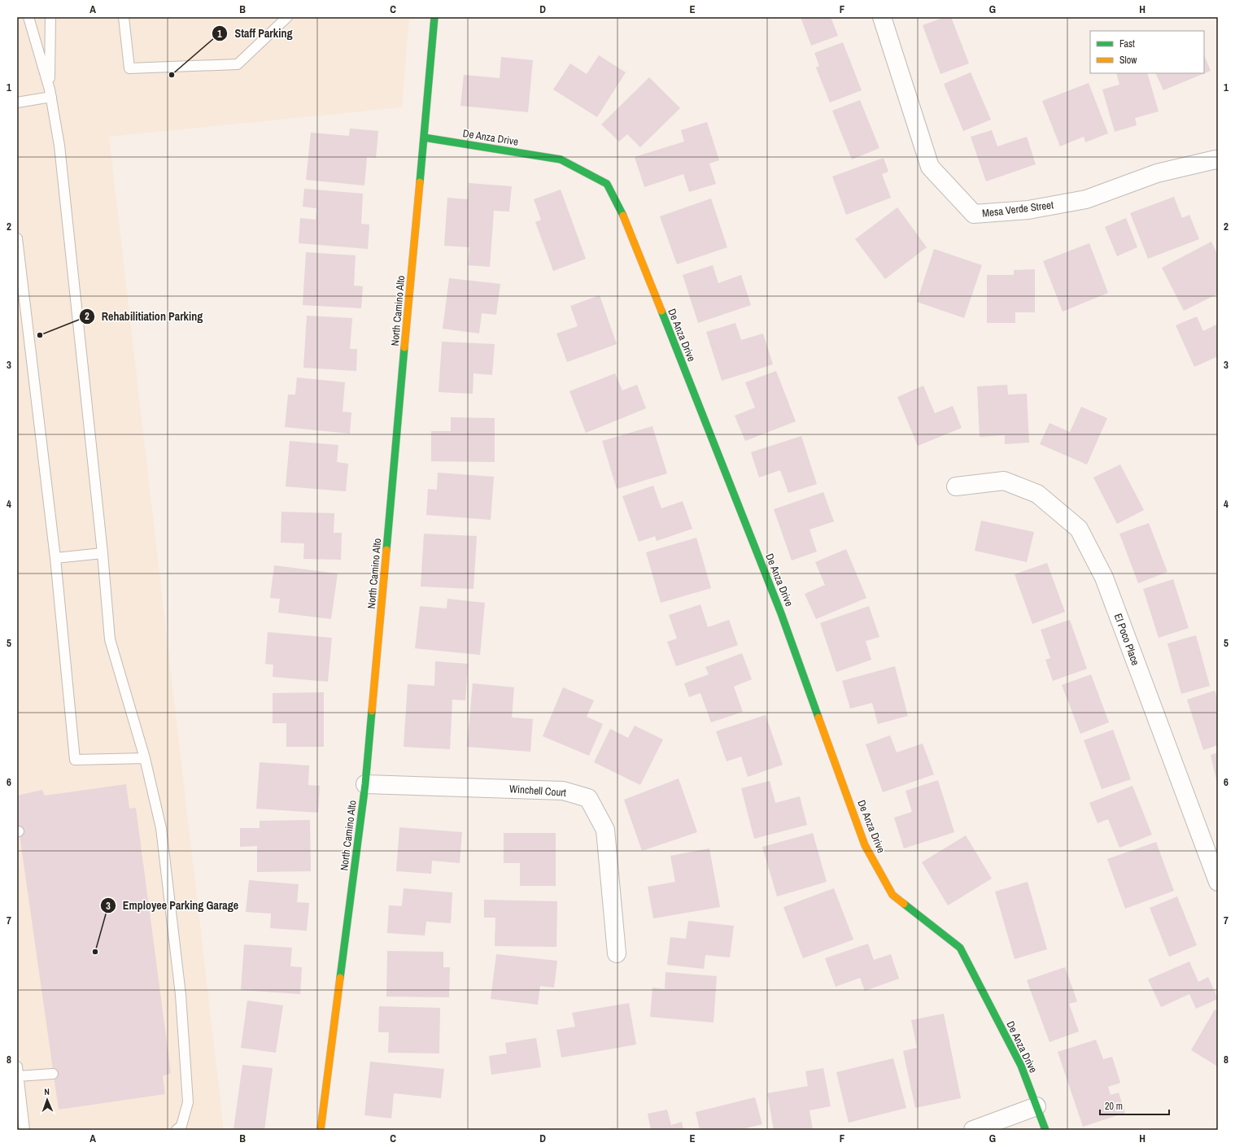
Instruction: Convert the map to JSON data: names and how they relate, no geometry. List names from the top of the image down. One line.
{"streets":{"street":["De Anza Drive","Mesa Verde Street","North Camino Alto","El Poco Place","Winchell Court"]},"crossings":[["De Anza Drive","North Camino Alto"],["North Camino Alto","Winchell Court"]],"places":["Staff Parking","Rehabilitiation Parking","Employee Parking Garage"],"legend":["Fast","Slow"],"scale_bar":"20 m","north":"top","grid":{"columns":["A","B","C","D","E","F","G","H"],"rows":["1","2","3","4","5","6","7","8"]}}
